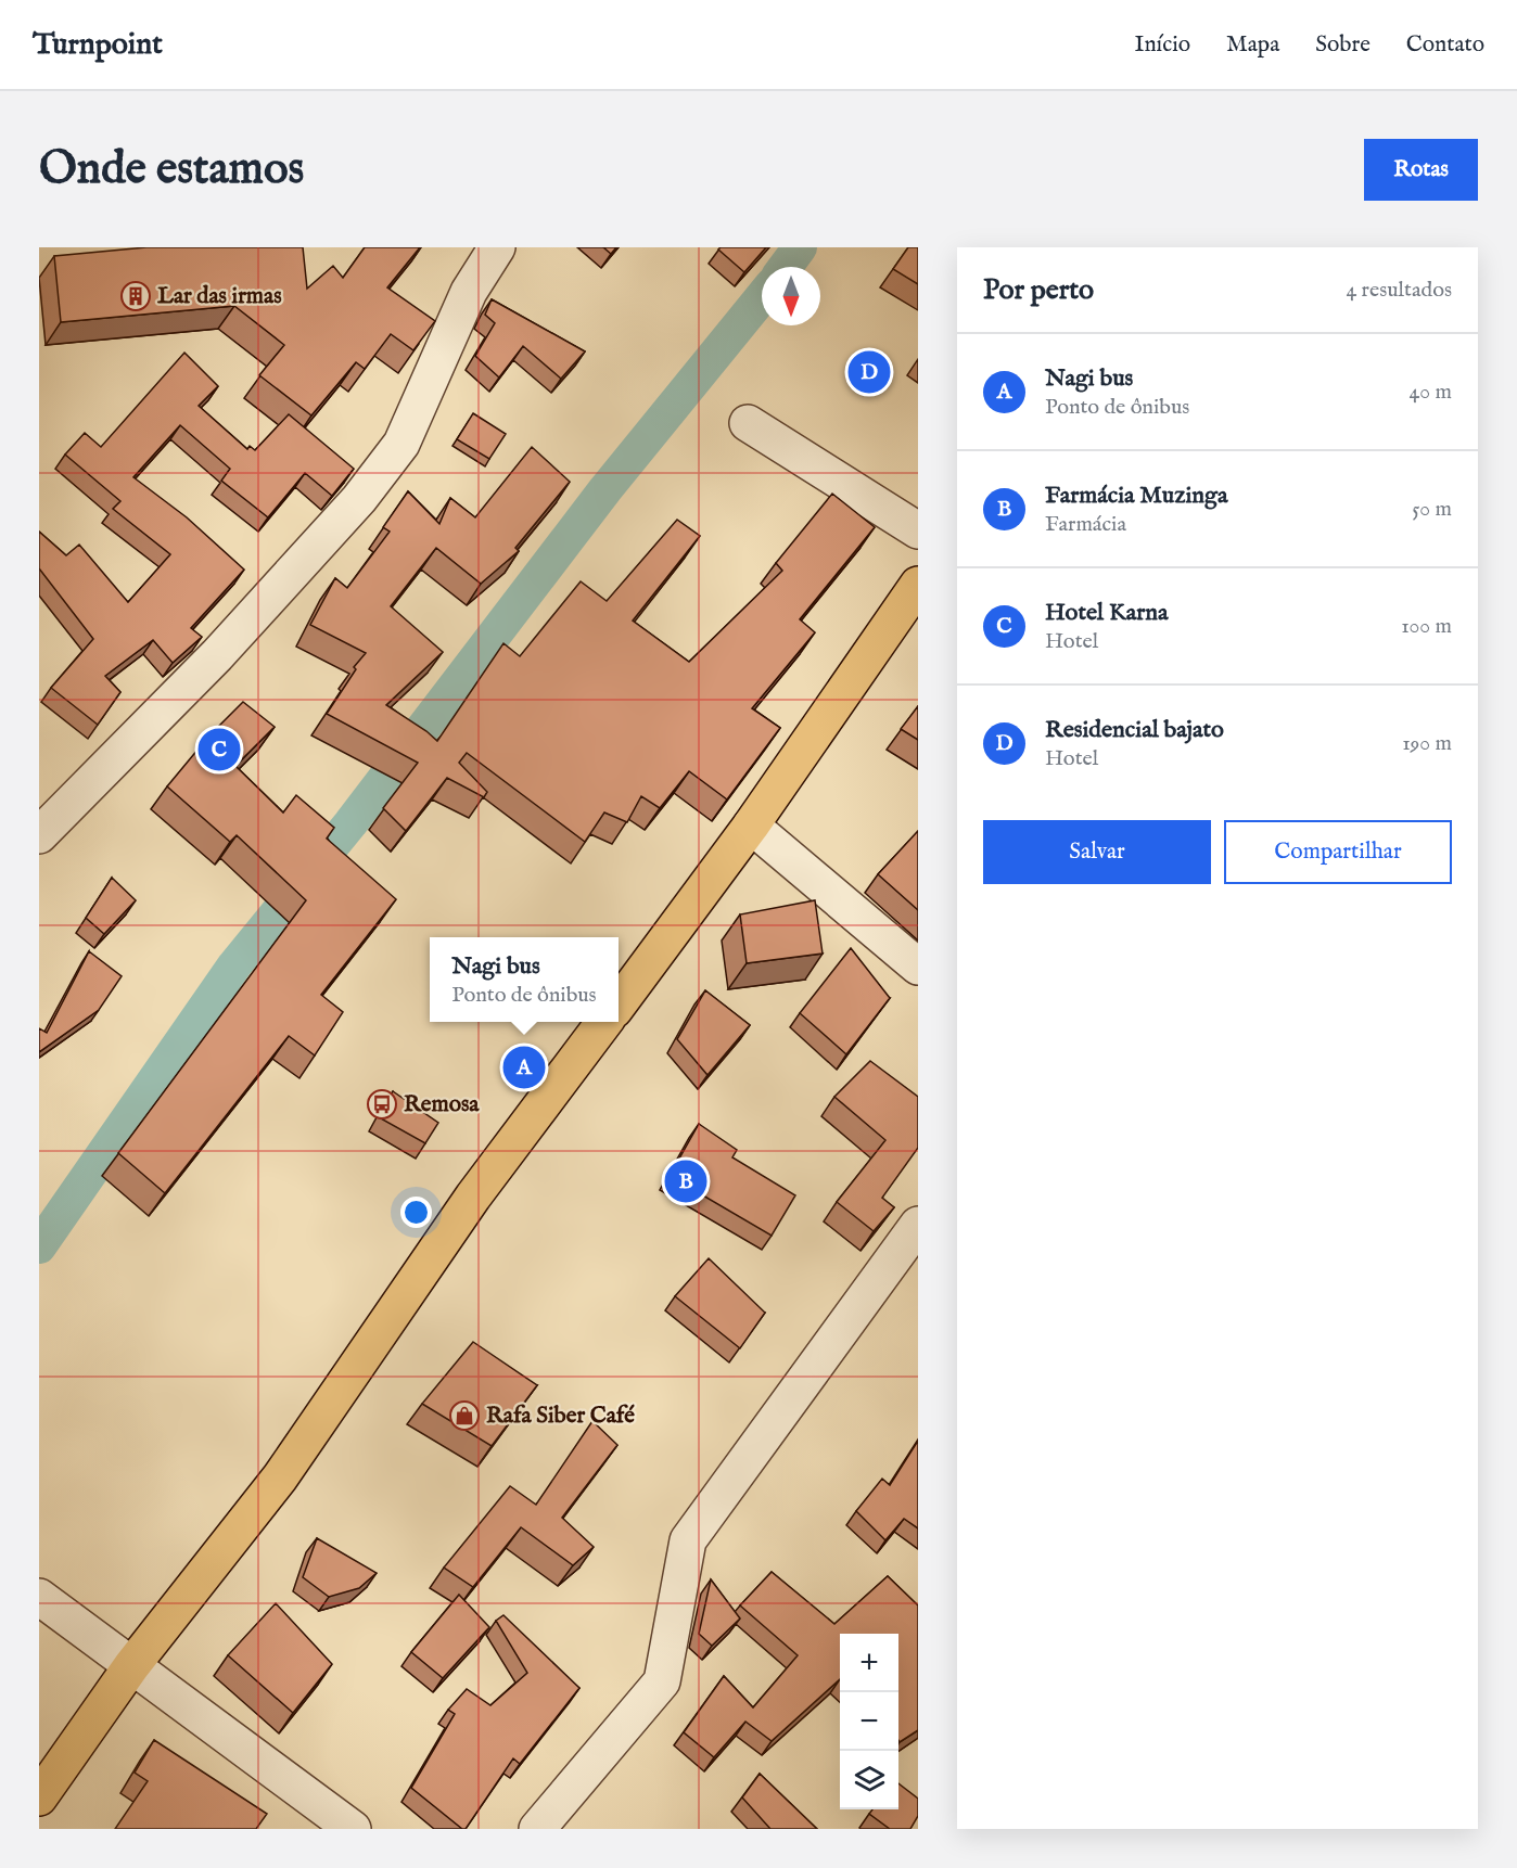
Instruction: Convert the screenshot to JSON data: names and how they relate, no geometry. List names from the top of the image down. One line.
{"places":{"building":["Lar das irmas"],"bus stop":["Remosa"],"shop":["Rafa Siber Café"]},"north":"bottom","page":{"header":"Turnpoint","nav":["Início","Mapa","Sobre","Contato"],"buttons":["Rotas",["Salvar","Compartilhar"]],"title":"Onde estamos","heading":["Por perto","4 resultados"],"list":[{"mark":"A","name":"Nagi bus","note":"Ponto de ônibus","value":"40 m"},{"mark":"B","name":"Farmácia Muzinga","note":"Farmácia","value":"50 m"},{"mark":"C","name":"Hotel Karna","note":"Hotel","value":"100 m"},{"mark":"D","name":"Residencial bajato","note":"Hotel","value":"190 m"}],"pins":["D","C","A","B"],"popup":["Nagi bus","Ponto de ônibus"],"map_buttons":["+","−"]}}
